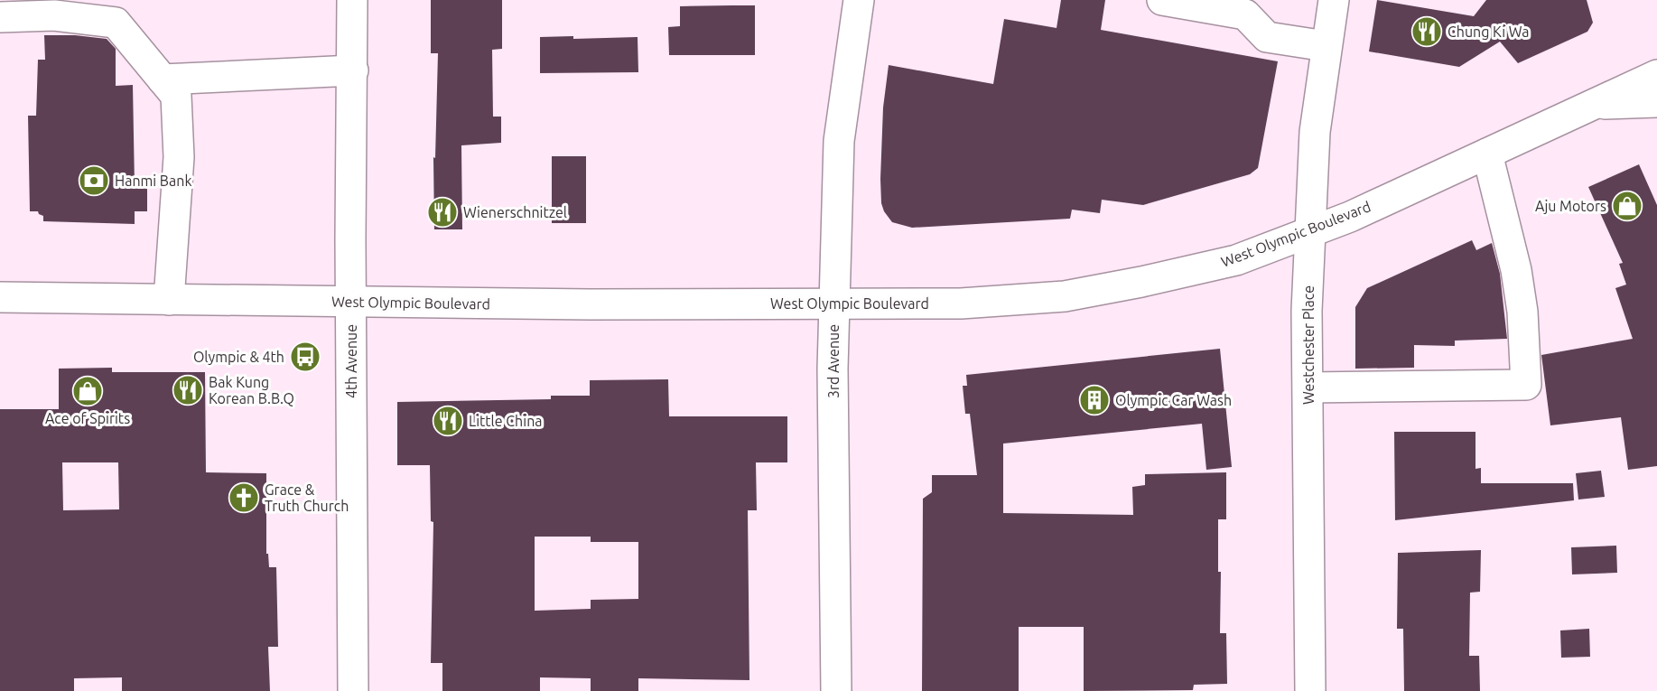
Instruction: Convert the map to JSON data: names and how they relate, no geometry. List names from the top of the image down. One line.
{"streets":{"street":["West Olympic Boulevard","Westchester Place","4th Avenue","3rd Avenue"]},"crossings":[["West Olympic Boulevard","Westchester Place"],["West Olympic Boulevard","4th Avenue"],["West Olympic Boulevard","3rd Avenue"]],"places":{"restaurant":["Chung Ki Wa","Wienerschnitzel","Bak Kung Korean B.B.Q","Little China"],"bank":["Hanmi Bank"],"shop":["Aju Motors","Ace of Spirits"],"bus stop":["Olympic & 4th"],"building":["Olympic Car Wash"],"church":["Grace & Truth Church"]}}
